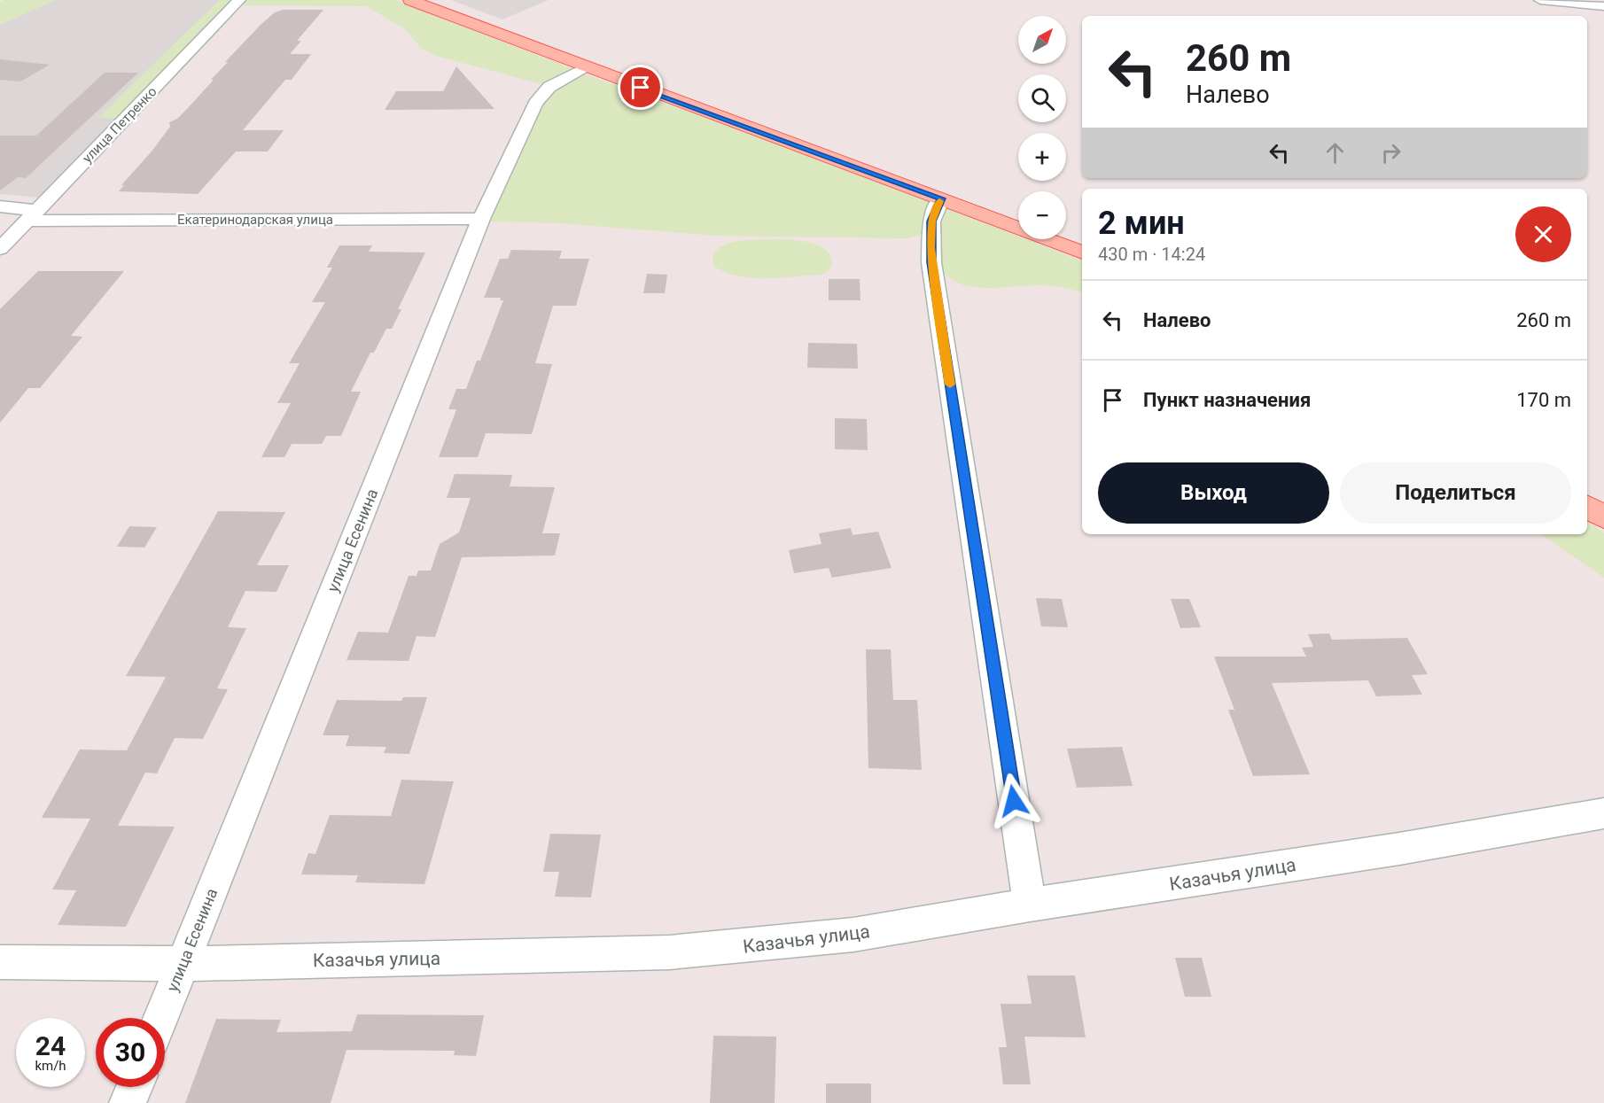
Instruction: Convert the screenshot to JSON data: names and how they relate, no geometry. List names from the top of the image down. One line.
{"streets":{"street":["улица Петренко","Екатеринодарская улица","улица Есенина","Казачья улица"]},"crossings":[["улица Петренко","Екатеринодарская улица"],["Екатеринодарская улица","улица Есенина"],["улица Есенина","Казачья улица"]],"north":"top right","page":{"map_buttons":["+","−"],"turn":["260 m","Налево"],"heading":["2 мин","430 m · 14:24"],"list":[{"name":"Налево","value":"260 m"},{"name":"Пункт назначения","value":"170 m"}],"buttons":["Выход","Поделиться"],"speed":"24 km/h","limit":"30"}}
